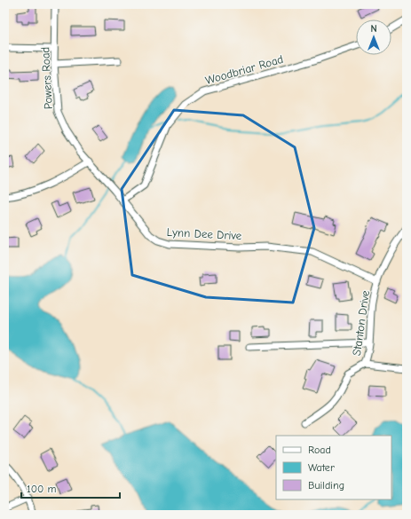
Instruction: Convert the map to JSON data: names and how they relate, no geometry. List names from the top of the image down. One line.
{"streets":{"street":["Woodbriar Road","Powers Road","Lynn Dee Drive","Stanton Drive"]},"crossings":[["Woodbriar Road","Lynn Dee Drive"],["Powers Road","Lynn Dee Drive"],["Lynn Dee Drive","Stanton Drive"]],"legend":["Road","Water","Building"],"scale_bar":"100 m","north":"top"}
